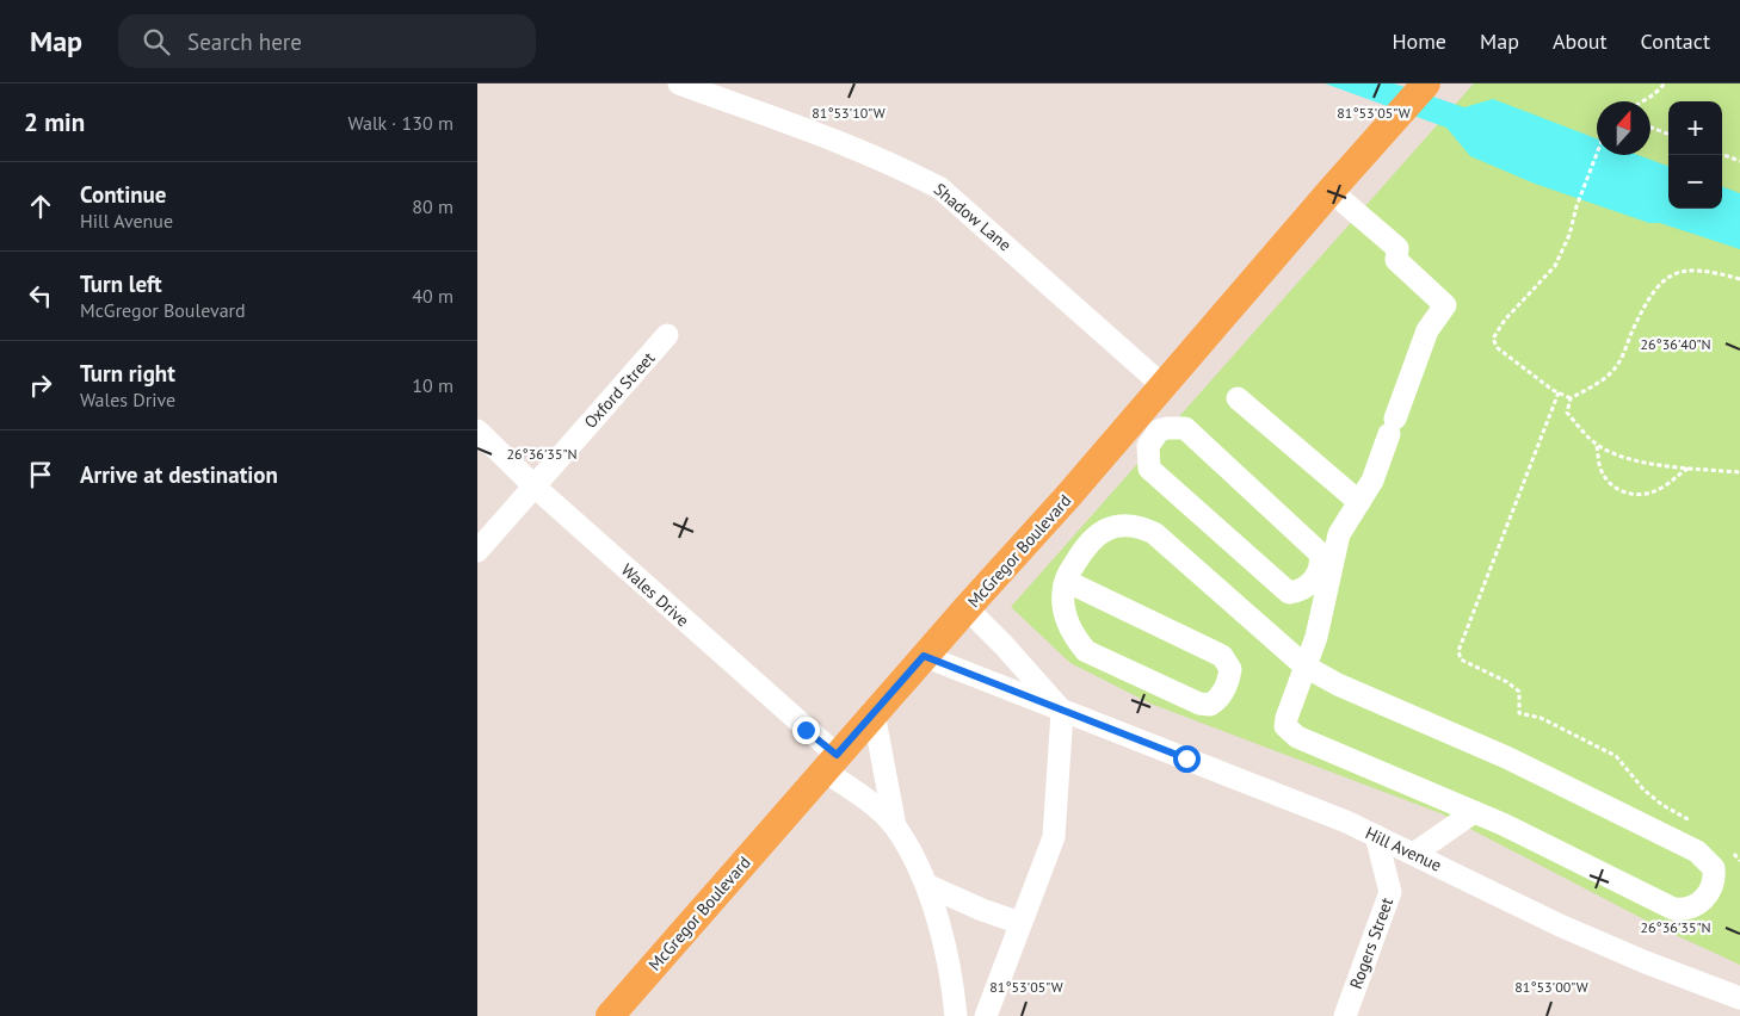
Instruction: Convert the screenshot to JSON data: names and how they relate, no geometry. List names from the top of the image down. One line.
{"streets":{"main road":["McGregor Boulevard"],"street":["Shadow Lane","Oxford Street","Wales Drive","Hill Avenue","Rogers Street"]},"crossings":[["Shadow Lane","McGregor Boulevard"],["Oxford Street","Wales Drive"],["McGregor Boulevard","Wales Drive"],["McGregor Boulevard","Hill Avenue"],["Hill Avenue","Rogers Street"]],"north":"top","page":{"header":"Map","search":"Search here","nav":["Home","Map","About","Contact"],"heading":["2 min","Walk · 130 m"],"map_buttons":["+","−"],"list":[["Continue","Hill Avenue","80 m"],["Turn left","McGregor Boulevard","40 m"],["Turn right","Wales Drive","10 m"],"Arrive at destination"]},"coordinates":["81°53'10\"W","81°53'05\"W","26°36'40\"N","26°36'35\"N","81°53'00\"W"]}
